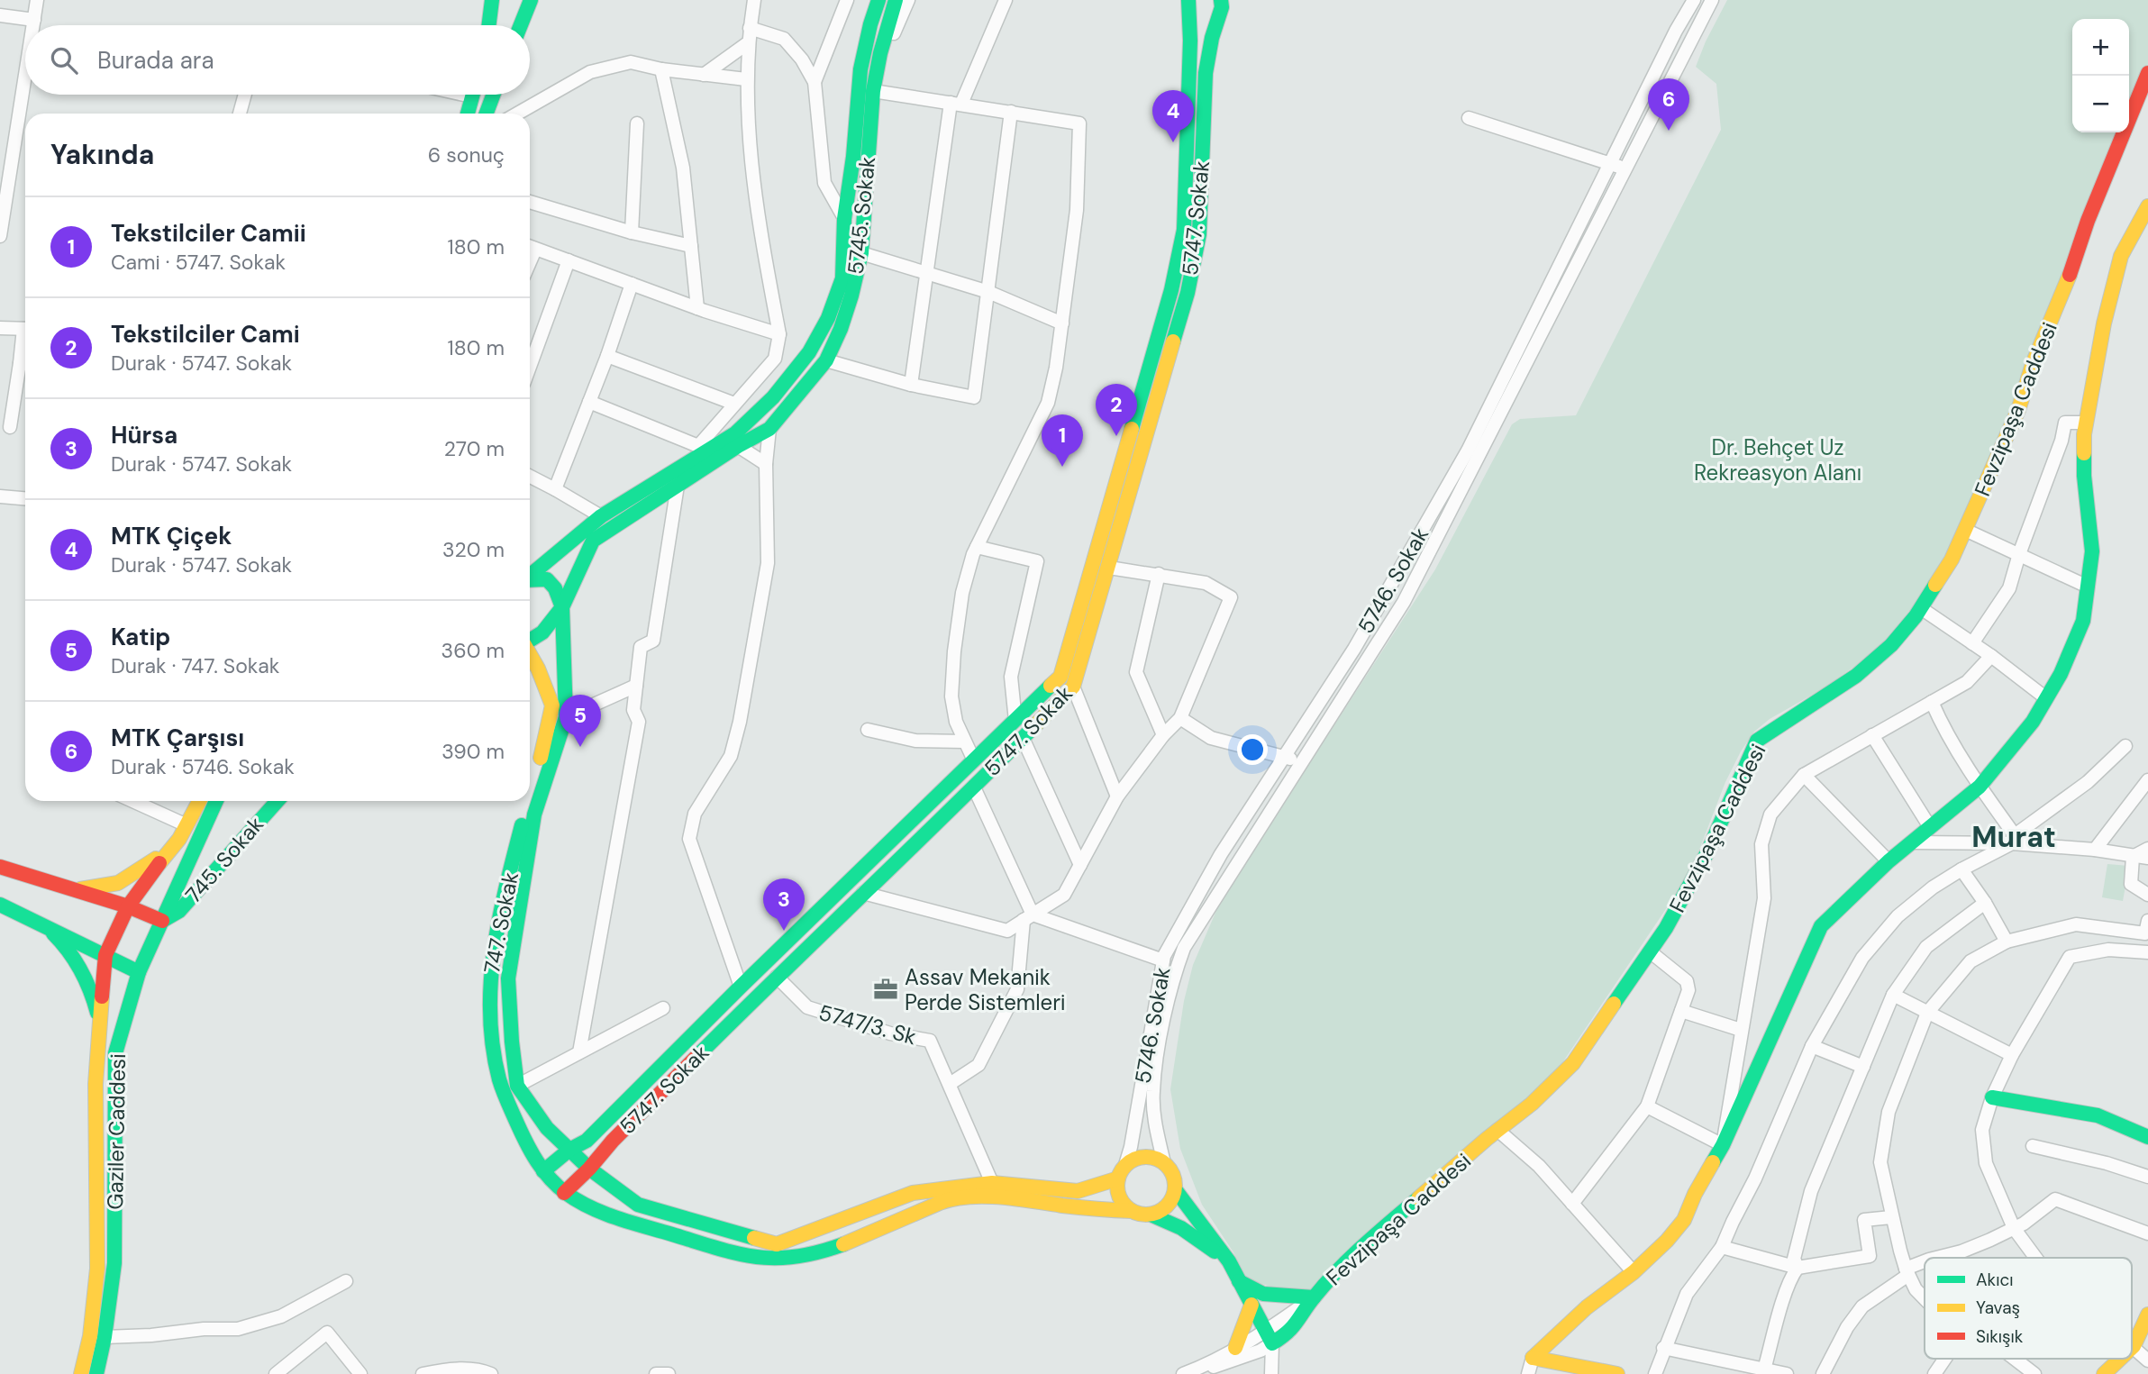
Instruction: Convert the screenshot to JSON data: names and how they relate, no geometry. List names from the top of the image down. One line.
{"streets":{"main road":["5745. Sokak","5747. Sokak","Fevzipaşa Caddesi","745. Sokak","747. Sokak","Gaziler Caddesi"],"street":["5746. Sokak","5747/3. Sk"]},"crossings":[["5745. Sokak","747. Sokak"],["5747. Sokak","747. Sokak"],["5747. Sokak","5747/3. Sk"],["5746. Sokak","747. Sokak"],["745. Sokak","Gaziler Caddesi"],["747. Sokak","5747/3. Sk"]],"districts":["Murat"],"parks":["Dr. Behçet Uz Rekreasyon Alanı"],"places":{"office":["Assav Mekanik Perde Sistemleri"]},"legend":["Akıcı","Yavaş","Sıkışık"],"page":{"map_buttons":["+","−"],"search":"Burada ara","pins":["6","4","2","1","5","3"],"heading":["Yakında","6 sonuç"],"list":[{"mark":"1","name":"Tekstilciler Camii","note":"Cami · 5747. Sokak","value":"180 m"},{"mark":"2","name":"Tekstilciler Cami","note":"Durak · 5747. Sokak","value":"180 m"},{"mark":"3","name":"Hürsa","note":"Durak · 5747. Sokak","value":"270 m"},{"mark":"4","name":"MTK Çiçek","note":"Durak · 5747. Sokak","value":"320 m"},{"mark":"5","name":"Katip","note":"Durak · 747. Sokak","value":"360 m"},{"mark":"6","name":"MTK Çarşısı","note":"Durak · 5746. Sokak","value":"390 m"}]}}
